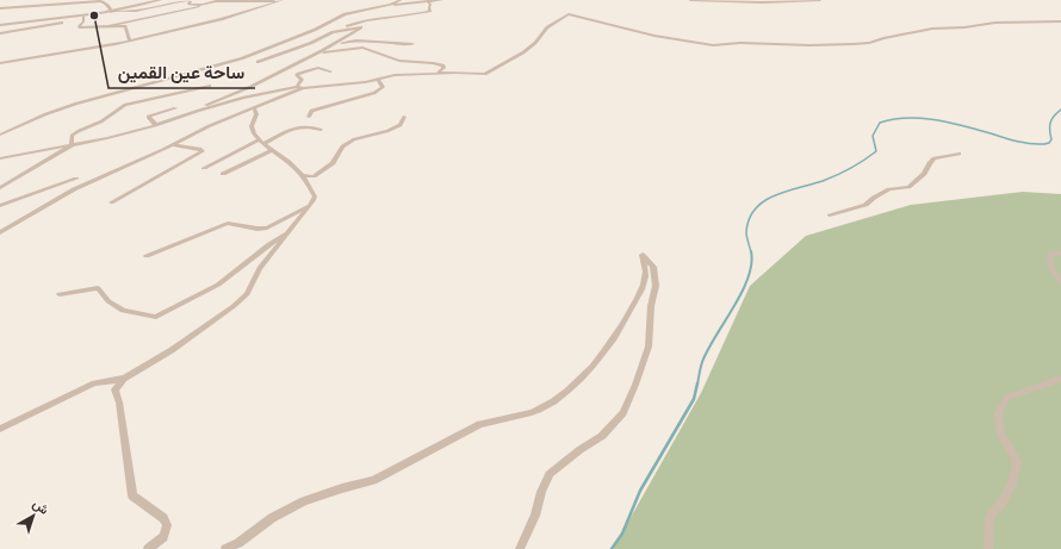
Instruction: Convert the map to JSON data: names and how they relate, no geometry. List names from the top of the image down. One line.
{"places":["ساحة عين القمين"],"north":"top right"}
